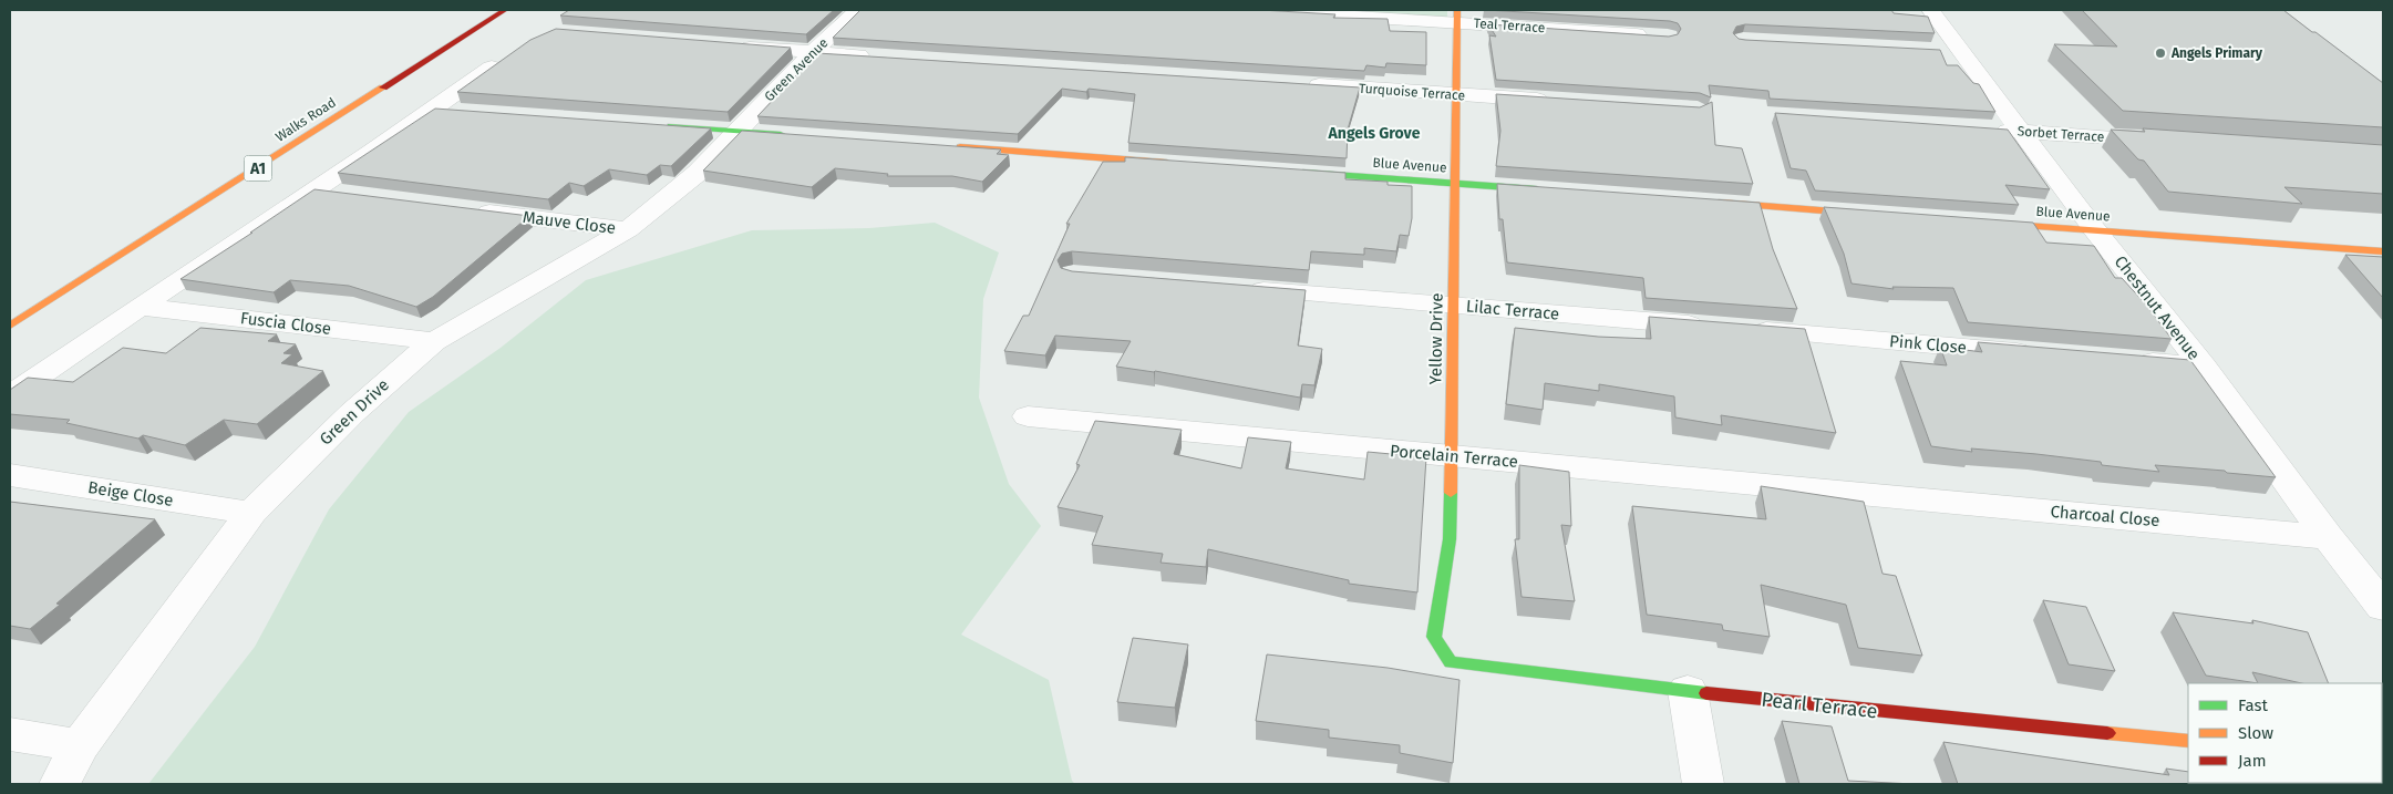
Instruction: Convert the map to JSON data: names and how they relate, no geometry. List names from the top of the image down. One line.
{"streets":{"street":["Teal Terrace","Green Avenue","Turquoise Terrace","Walks Road","Sorbet Terrace","Blue Avenue","A1","Mauve Close","Chestnut Avenue","Lilac Terrace","Fuscia Close","Yellow Drive","Pink Close","Green Drive","Porcelain Terrace","Beige Close","Charcoal Close","Pearl Terrace"]},"crossings":[["Teal Terrace","Yellow Drive"],["Green Avenue","Green Drive"],["Turquoise Terrace","Yellow Drive"],["Sorbet Terrace","Chestnut Avenue"],["Blue Avenue","Chestnut Avenue"],["Blue Avenue","Yellow Drive"],["Mauve Close","Green Drive"],["Chestnut Avenue","Charcoal Close"],["Lilac Terrace","Yellow Drive"],["Fuscia Close","Green Drive"],["Yellow Drive","Porcelain Terrace"],["Yellow Drive","Pearl Terrace"],["Green Drive","Beige Close"],["Porcelain Terrace","Charcoal Close"]],"districts":["Angels Grove"],"places":["Angels Primary"],"legend":["Fast","Slow","Jam"]}
